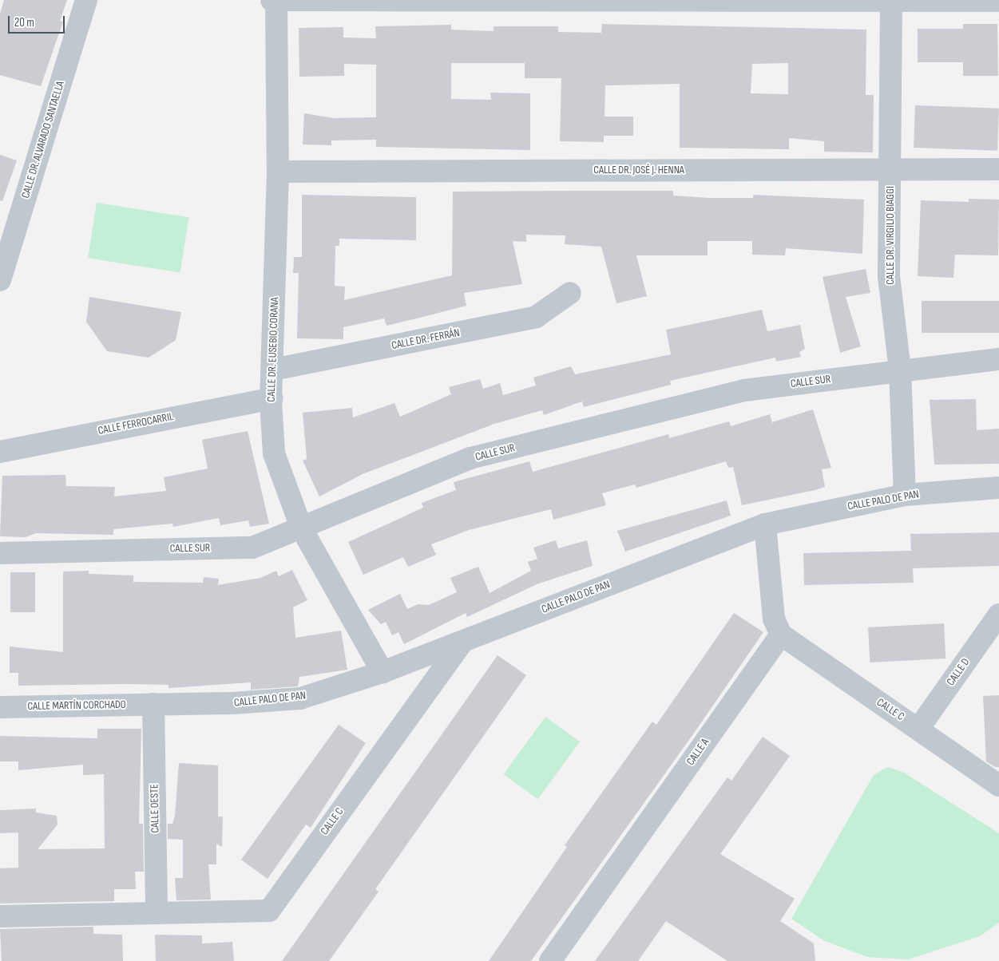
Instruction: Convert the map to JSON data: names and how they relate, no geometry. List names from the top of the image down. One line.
{"streets":{"street":["CALLE DR. ALVARADO SANTAELLA","CALLE DR. JOSÉ J. HENNA","CALLE DR. VIRGILIO BIAGGI","CALLE DR. FERRÁN","CALLE DR. EUSEBIO CORANA","CALLE SUR","CALLE FERROCARRIL","CALLE PALO DE PAN","CALLE D","CALLE MARTÍN CORCHADO","CALLE C","CALLE A","CALLE OESTE"]},"crossings":[["CALLE DR. JOSÉ J. HENNA","CALLE DR. VIRGILIO BIAGGI"],["CALLE DR. JOSÉ J. HENNA","CALLE DR. EUSEBIO CORANA"],["CALLE DR. VIRGILIO BIAGGI","CALLE SUR"],["CALLE DR. VIRGILIO BIAGGI","CALLE PALO DE PAN"],["CALLE DR. FERRÁN","CALLE DR. EUSEBIO CORANA"],["CALLE DR. EUSEBIO CORANA","CALLE SUR"],["CALLE DR. EUSEBIO CORANA","CALLE FERROCARRIL"],["CALLE DR. EUSEBIO CORANA","CALLE PALO DE PAN"],["CALLE PALO DE PAN","CALLE MARTÍN CORCHADO"],["CALLE PALO DE PAN","CALLE C"],["CALLE PALO DE PAN","CALLE OESTE"],["CALLE D","CALLE C"],["CALLE MARTÍN CORCHADO","CALLE OESTE"],["CALLE C","CALLE A"],["CALLE C","CALLE OESTE"]],"scale_bar":"20 m"}
